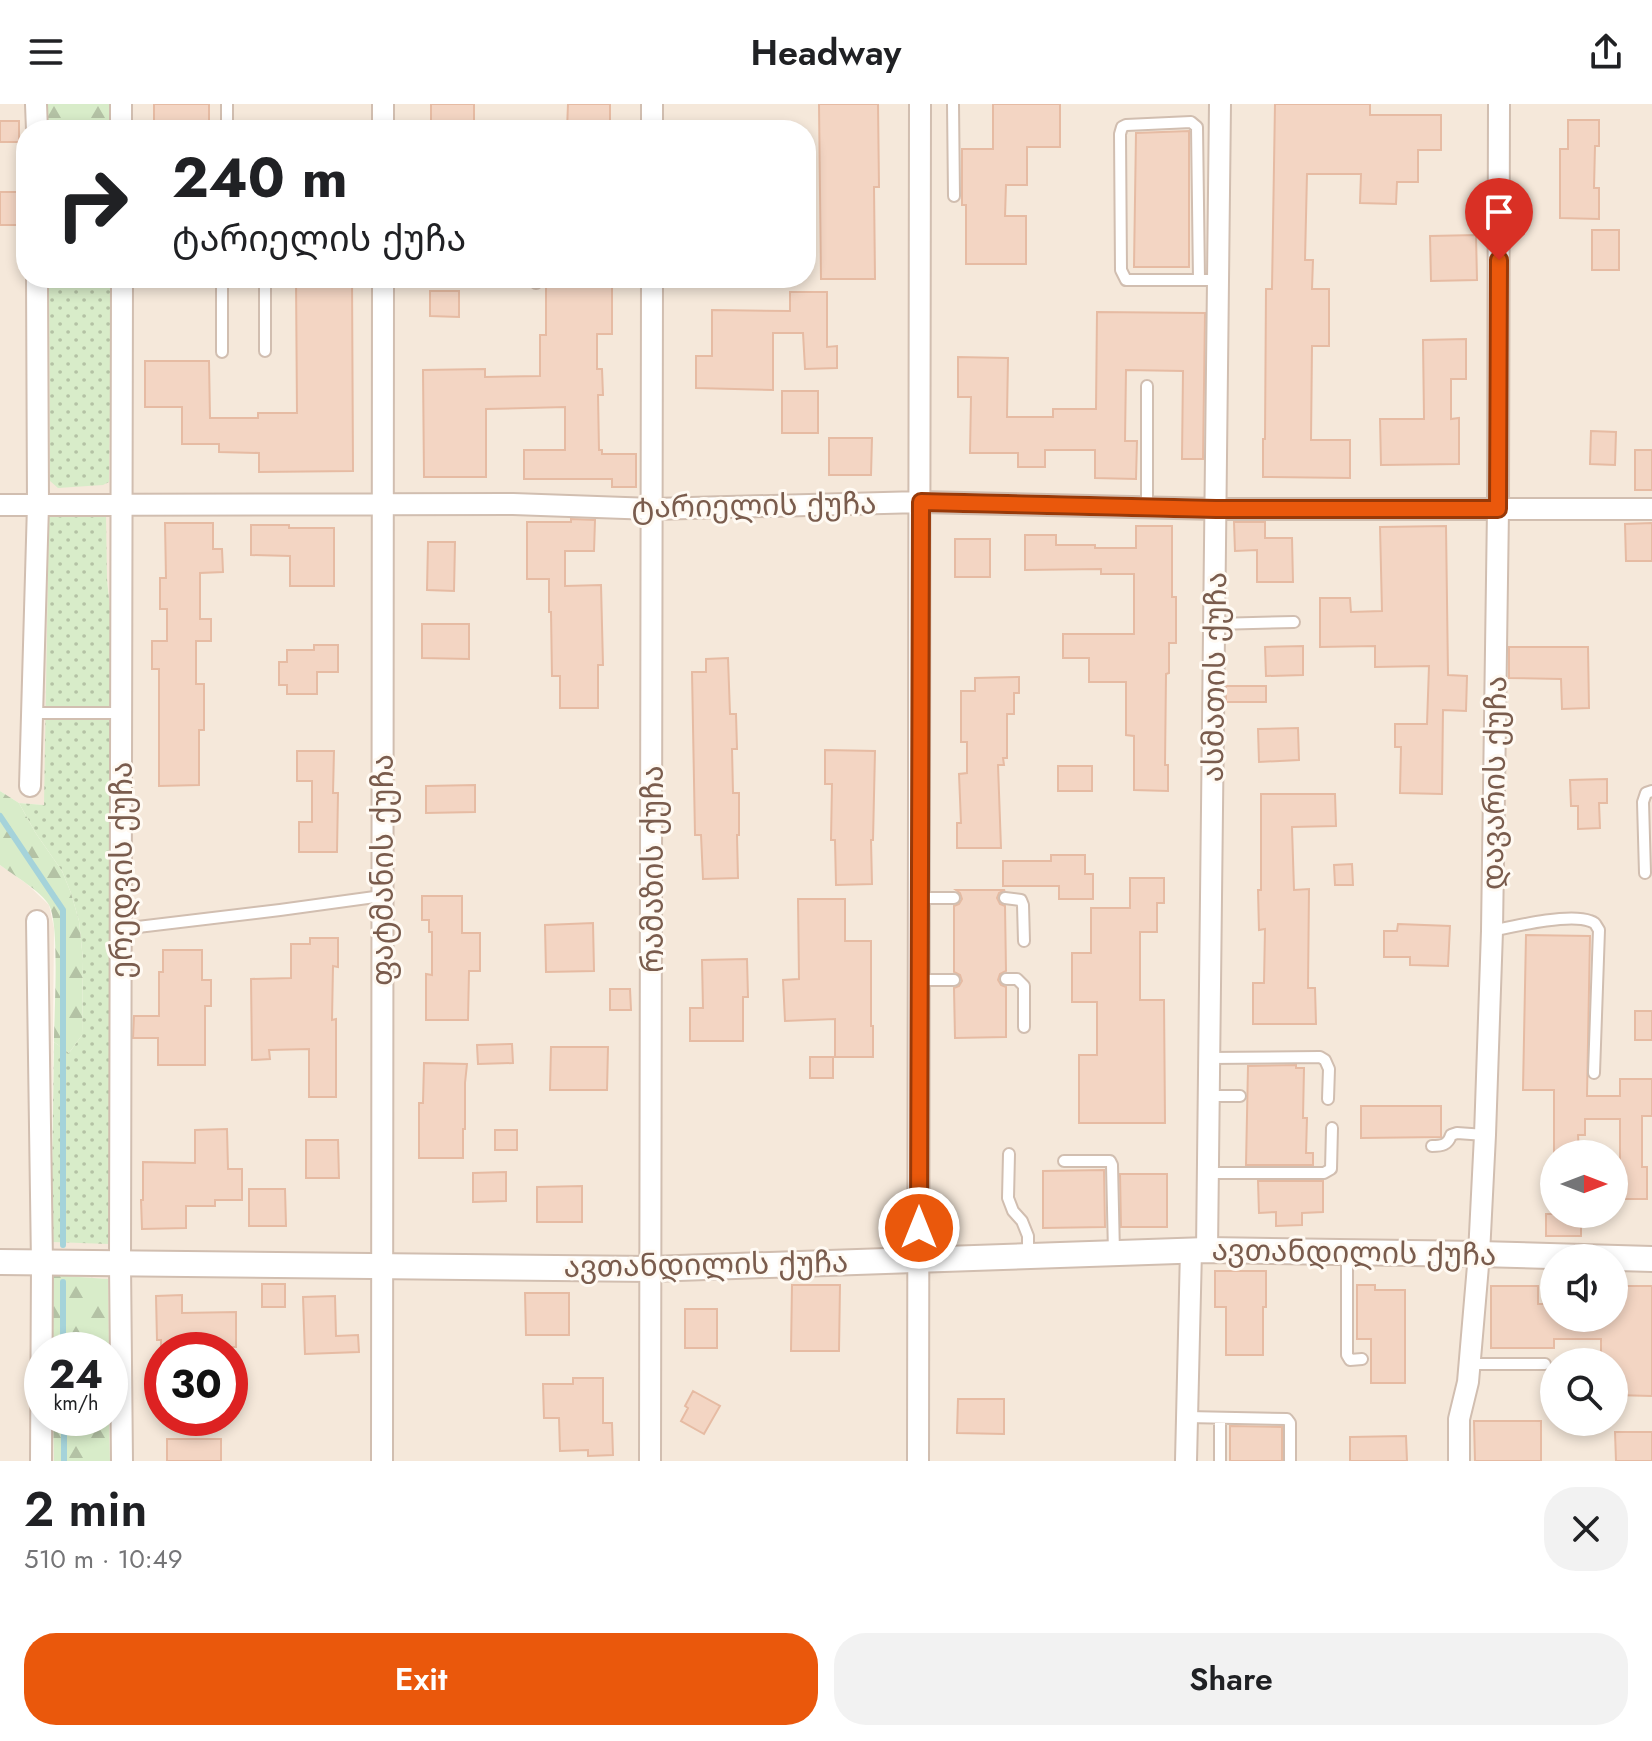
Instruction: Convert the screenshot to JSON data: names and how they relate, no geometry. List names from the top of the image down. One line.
{"streets":{"street":["ტარიელის ქუჩა","ასმათის ქუჩა","დავარის ქუჩა","რამაზის ქუჩა","ერედვის ქუჩა","ფატმანის ქუჩა","ავთანდილის ქუჩა"]},"crossings":[["ტარიელის ქუჩა","ასმათის ქუჩა"],["ტარიელის ქუჩა","დავარის ქუჩა"],["ტარიელის ქუჩა","რამაზის ქუჩა"],["ტარიელის ქუჩა","ერედვის ქუჩა"],["ტარიელის ქუჩა","ფატმანის ქუჩა"],["ასმათის ქუჩა","ავთანდილის ქუჩა"],["დავარის ქუჩა","ავთანდილის ქუჩა"],["რამაზის ქუჩა","ავთანდილის ქუჩა"],["ერედვის ქუჩა","ავთანდილის ქუჩა"],["ფატმანის ქუჩა","ავთანდილის ქუჩა"]],"north":"right","page":{"header":"Headway","turn":["240 m","ტარიელის ქუჩა"],"speed":"24 km/h","limit":"30","heading":["2 min","510 m · 10:49"],"buttons":["Exit","Share"]}}
